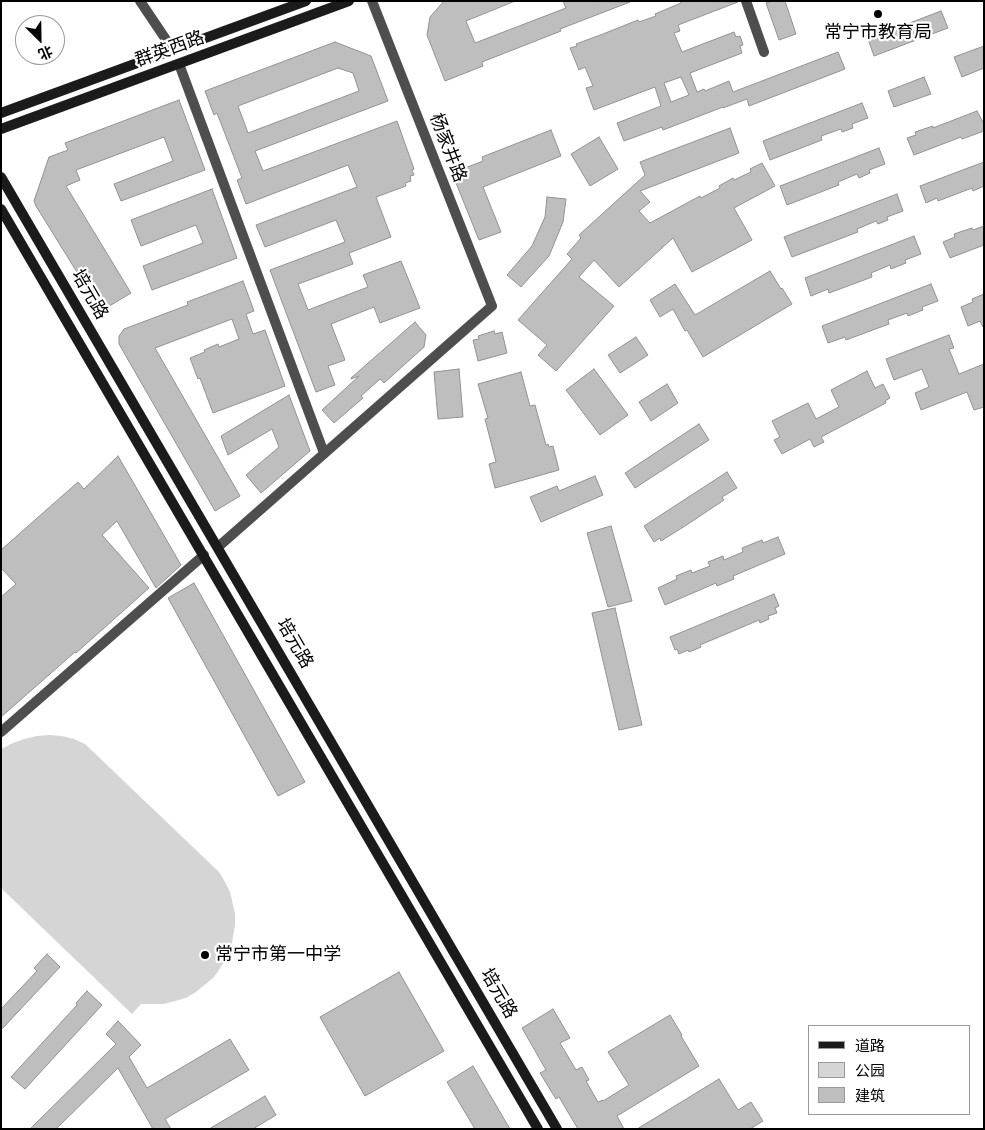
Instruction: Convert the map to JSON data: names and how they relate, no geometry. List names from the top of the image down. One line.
{"streets":{"main road":["群英西路","培元路"],"street":["杨家井路"]},"places":["常宁市教育局","常宁市第一中学"],"legend":["道路","公园","建筑"],"north":"bottom right"}
